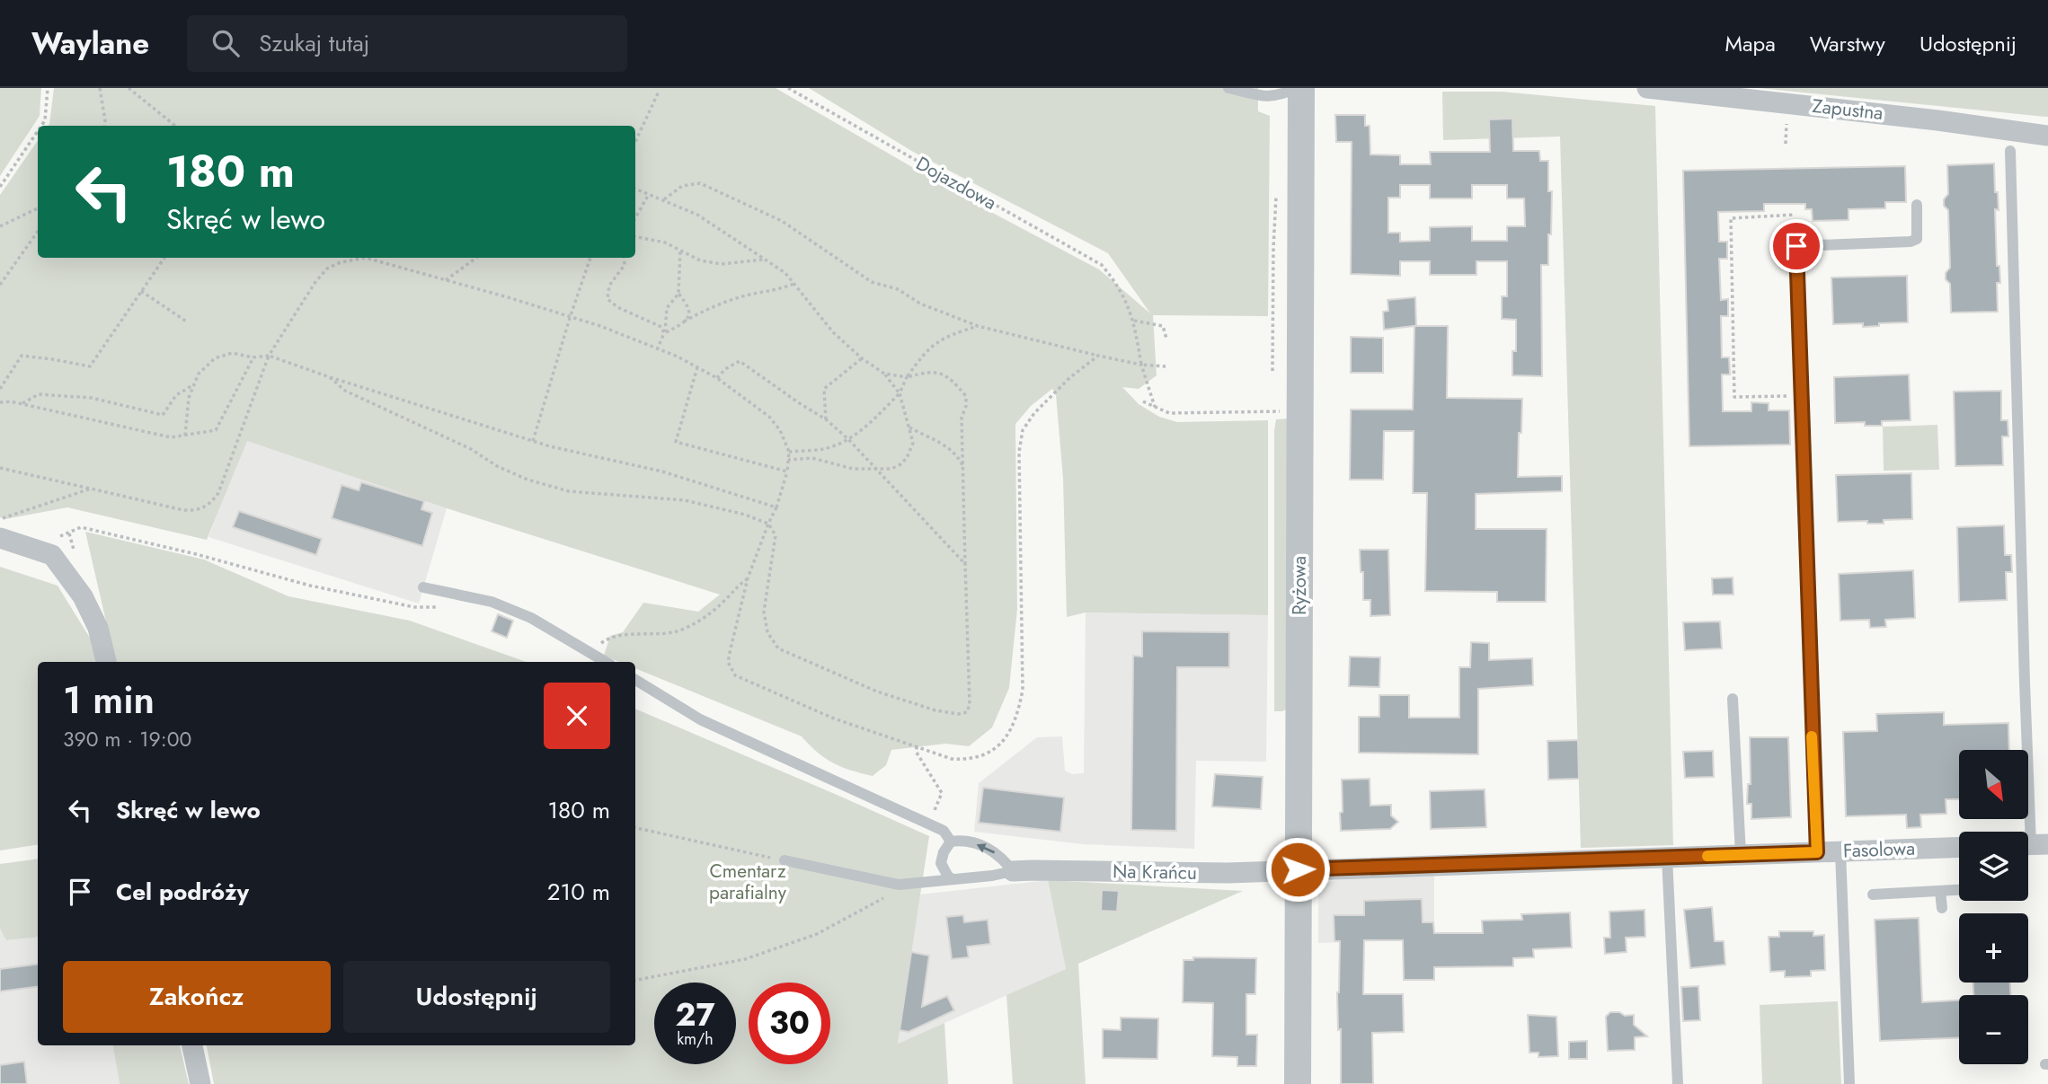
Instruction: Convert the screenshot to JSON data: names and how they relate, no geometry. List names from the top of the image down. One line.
{"streets":{"street":["Zapustna","Ryżowa","Fasolowa","Na Krańcu"],"path":["Dojazdowa"]},"crossings":[["Ryżowa","Fasolowa"],["Ryżowa","Na Krańcu"],["Fasolowa","Na Krańcu"]],"parks":["Cmentarz parafialny"],"north":"bottom right","page":{"header":"Waylane","search":"Szukaj tutaj","nav":["Mapa","Warstwy","Udostępnij"],"turn":["180 m","Skręć w lewo"],"heading":["1 min","390 m · 19:00"],"map_buttons":["+","−"],"list":[{"name":"Skręć w lewo","value":"180 m"},{"name":"Cel podróży","value":"210 m"}],"buttons":["Zakończ","Udostępnij"],"speed":"27 km/h","limit":"30"}}
